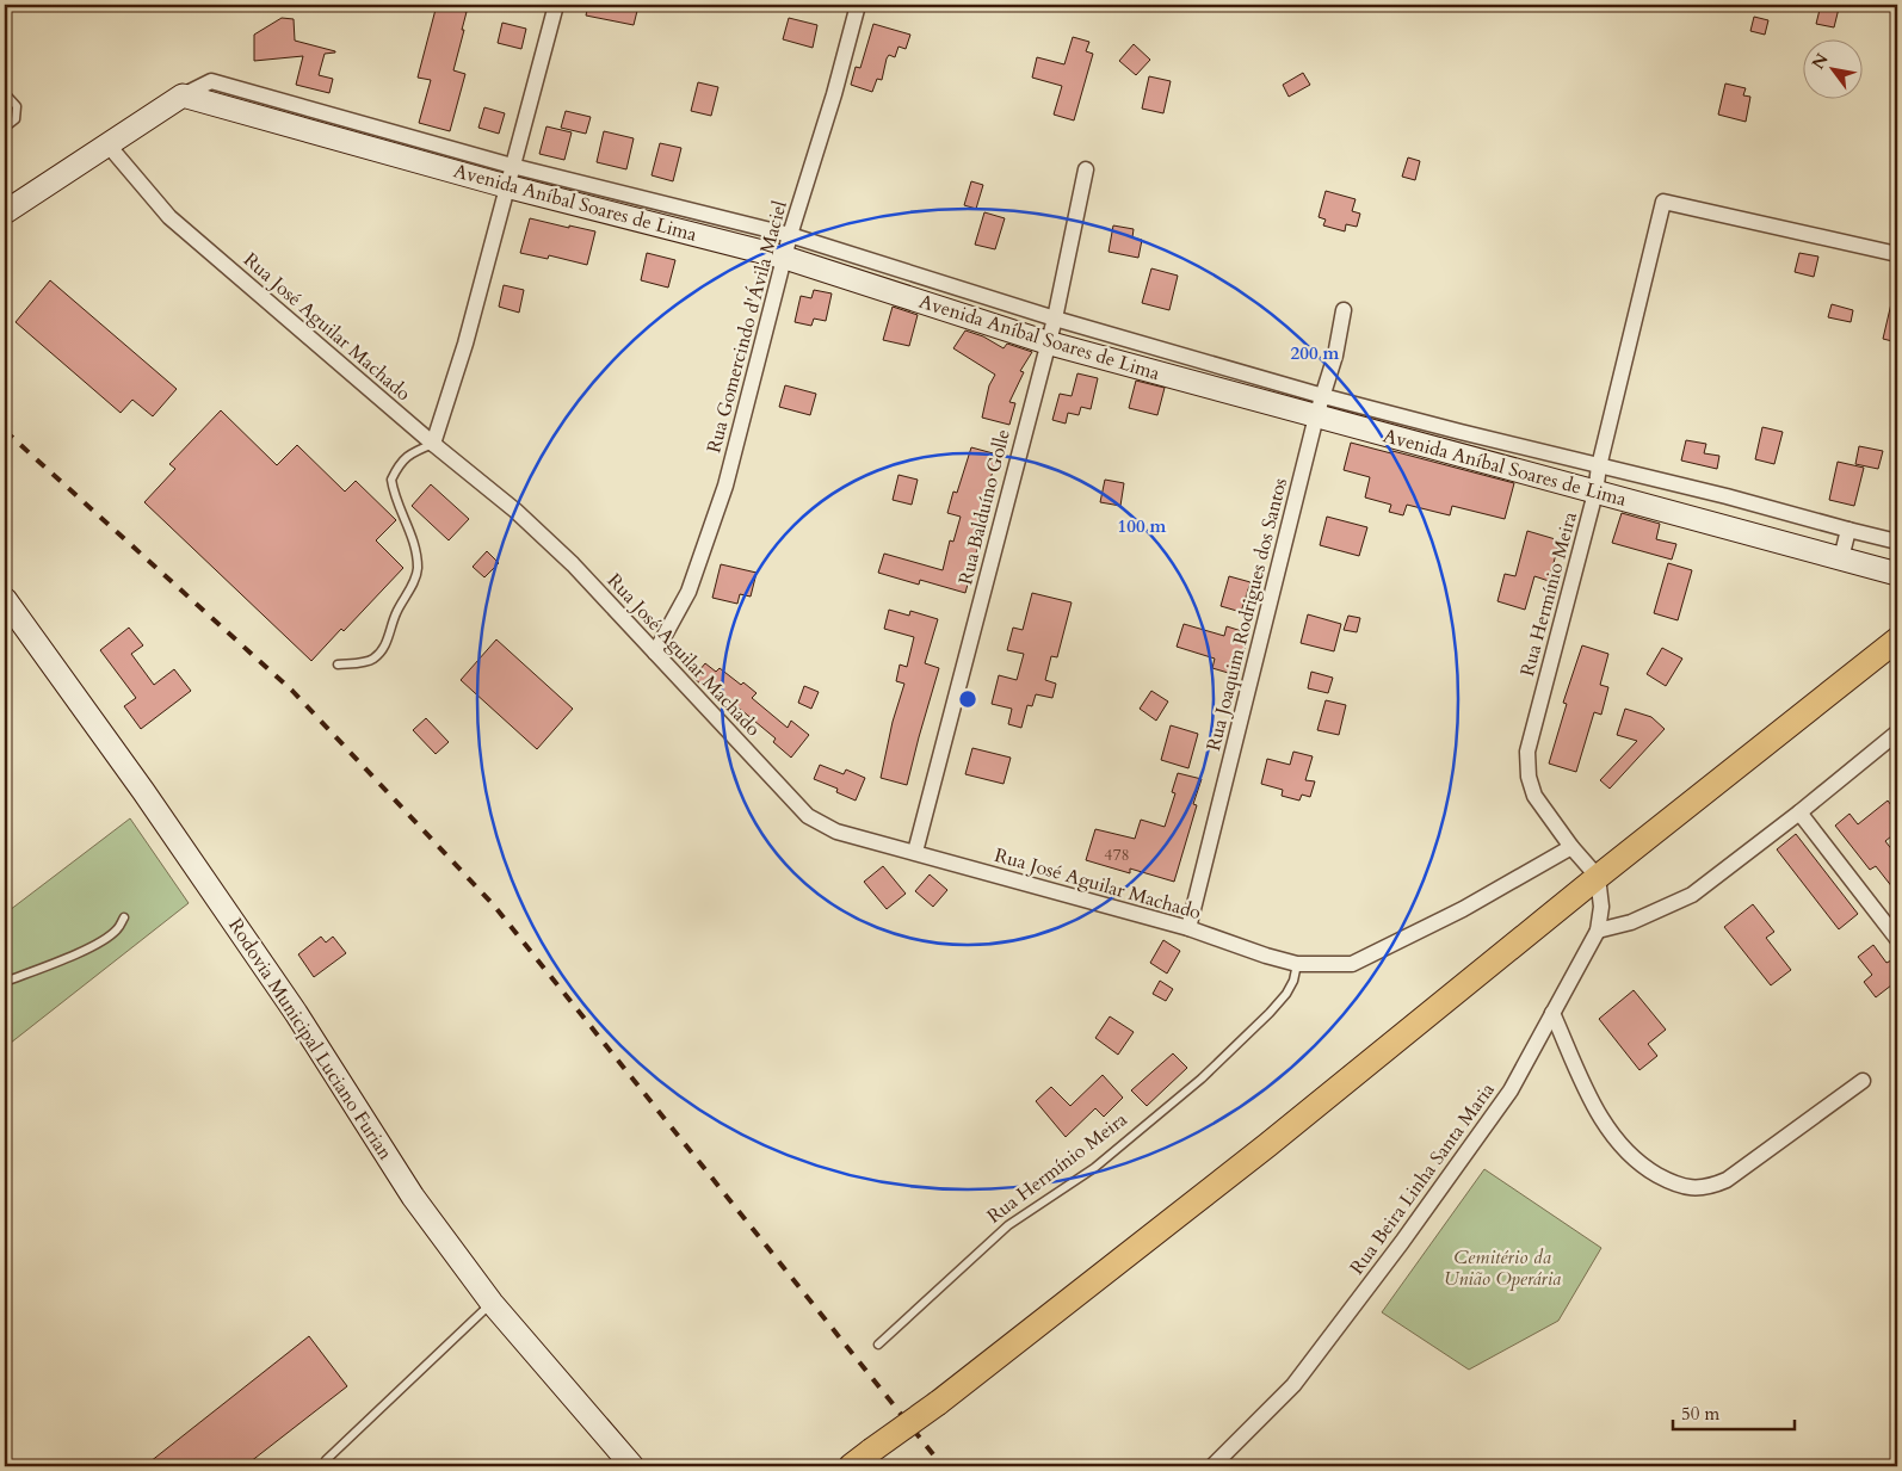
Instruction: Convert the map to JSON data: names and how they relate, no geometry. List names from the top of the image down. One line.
{"streets":{"street":["Avenida Aníbal Soares de Lima","Rua José Aguilar Machado","Rua Gomercindo d'Ávila Maciel","Rua Balduíno Golle","Rua Hermínio Meira","Rua Joaquim Rodrigues dos Santos","Rodovia Municipal Luciano Furian","Rua Beira Linha Santa Maria"]},"crossings":[["Avenida Aníbal Soares de Lima","Rua José Aguilar Machado"],["Avenida Aníbal Soares de Lima","Rua Gomercindo d'Ávila Maciel"],["Avenida Aníbal Soares de Lima","Rua Balduíno Golle"],["Avenida Aníbal Soares de Lima","Rua Hermínio Meira"],["Avenida Aníbal Soares de Lima","Rua Joaquim Rodrigues dos Santos"],["Rua José Aguilar Machado","Rua Gomercindo d'Ávila Maciel"],["Rua José Aguilar Machado","Rua Balduíno Golle"],["Rua José Aguilar Machado","Rua Hermínio Meira"],["Rua José Aguilar Machado","Rua Joaquim Rodrigues dos Santos"],["Rua Hermínio Meira","Rua Beira Linha Santa Maria"]],"parks":["Cemitério da União Operária"],"house_numbers":["478"],"scale_bar":"50 m","north":"top left","rings":["200 m","100 m"]}
